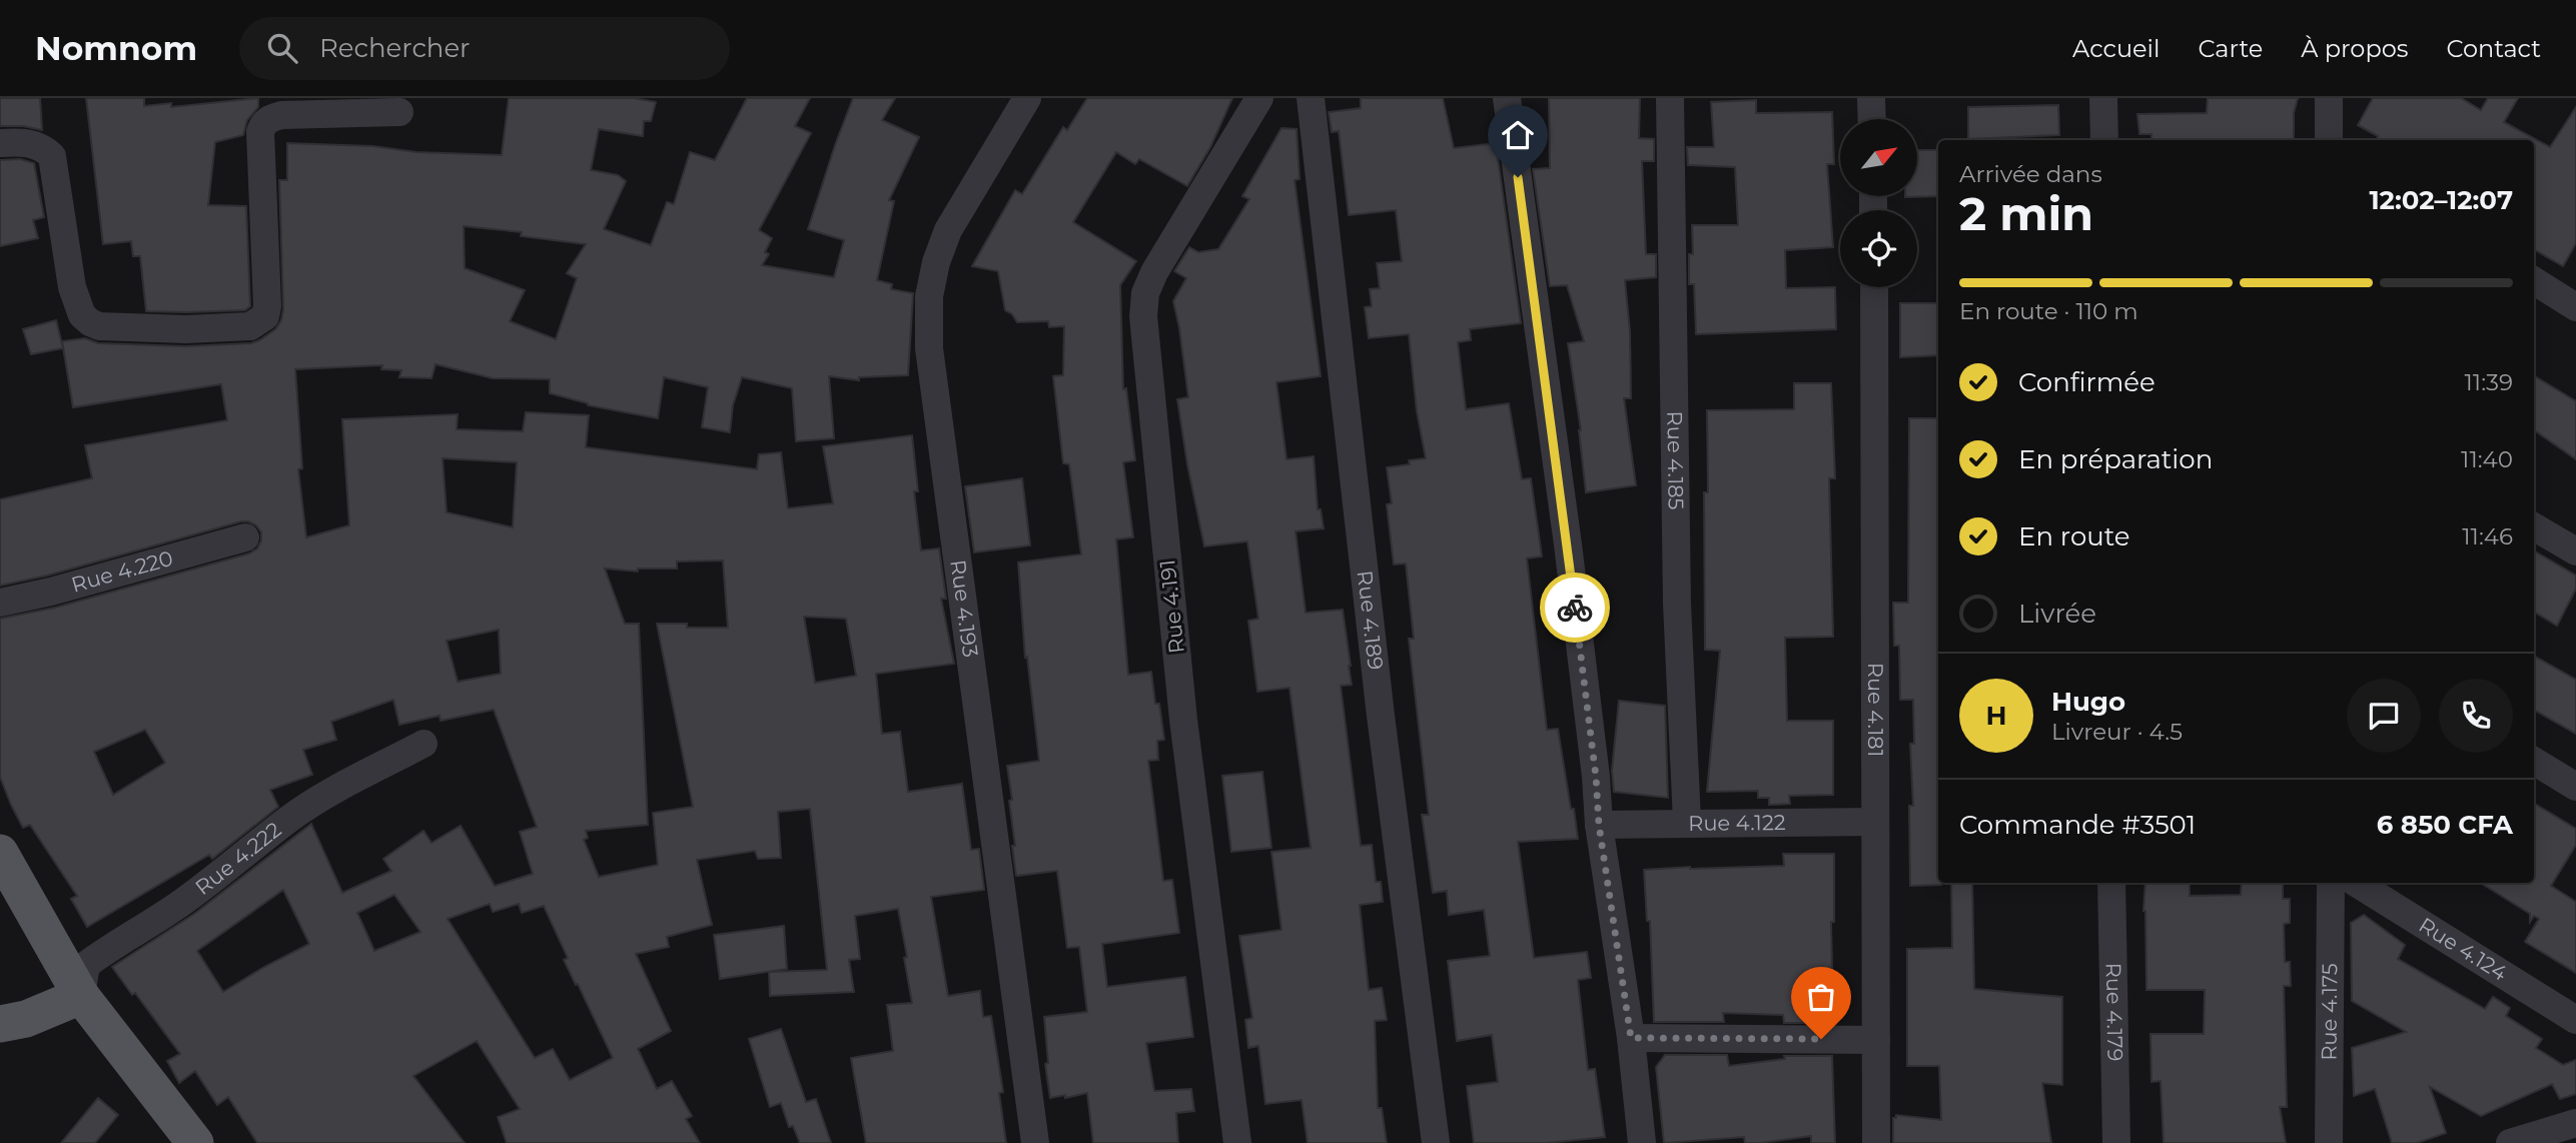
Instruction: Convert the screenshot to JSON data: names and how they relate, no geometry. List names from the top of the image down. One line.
{"streets":{"street":["Rue 4.185","Rue 4.220","Rue 4.191","Rue 4.193","Rue 4.189","Rue 4.181","Rue 4.122","Rue 4.222","Rue 4.124","Rue 4.179","Rue 4.175"]},"crossings":[["Rue 4.185","Rue 4.122"],["Rue 4.181","Rue 4.122"]],"north":"top right","page":{"header":"Nomnom","search":"Rechercher","nav":["Accueil","Carte","À propos","Contact"],"heading":["2 min","Arrivée dans","12:02–12:07"],"panel":["Hugo","Livreur · 4.5","Commande #3501","6 850 CFA"],"bar":"En route · 110 m","list":[["Confirmée","11:39"],["En préparation","11:40"],["En route","11:46"],"Livrée"],"round":"H"}}
